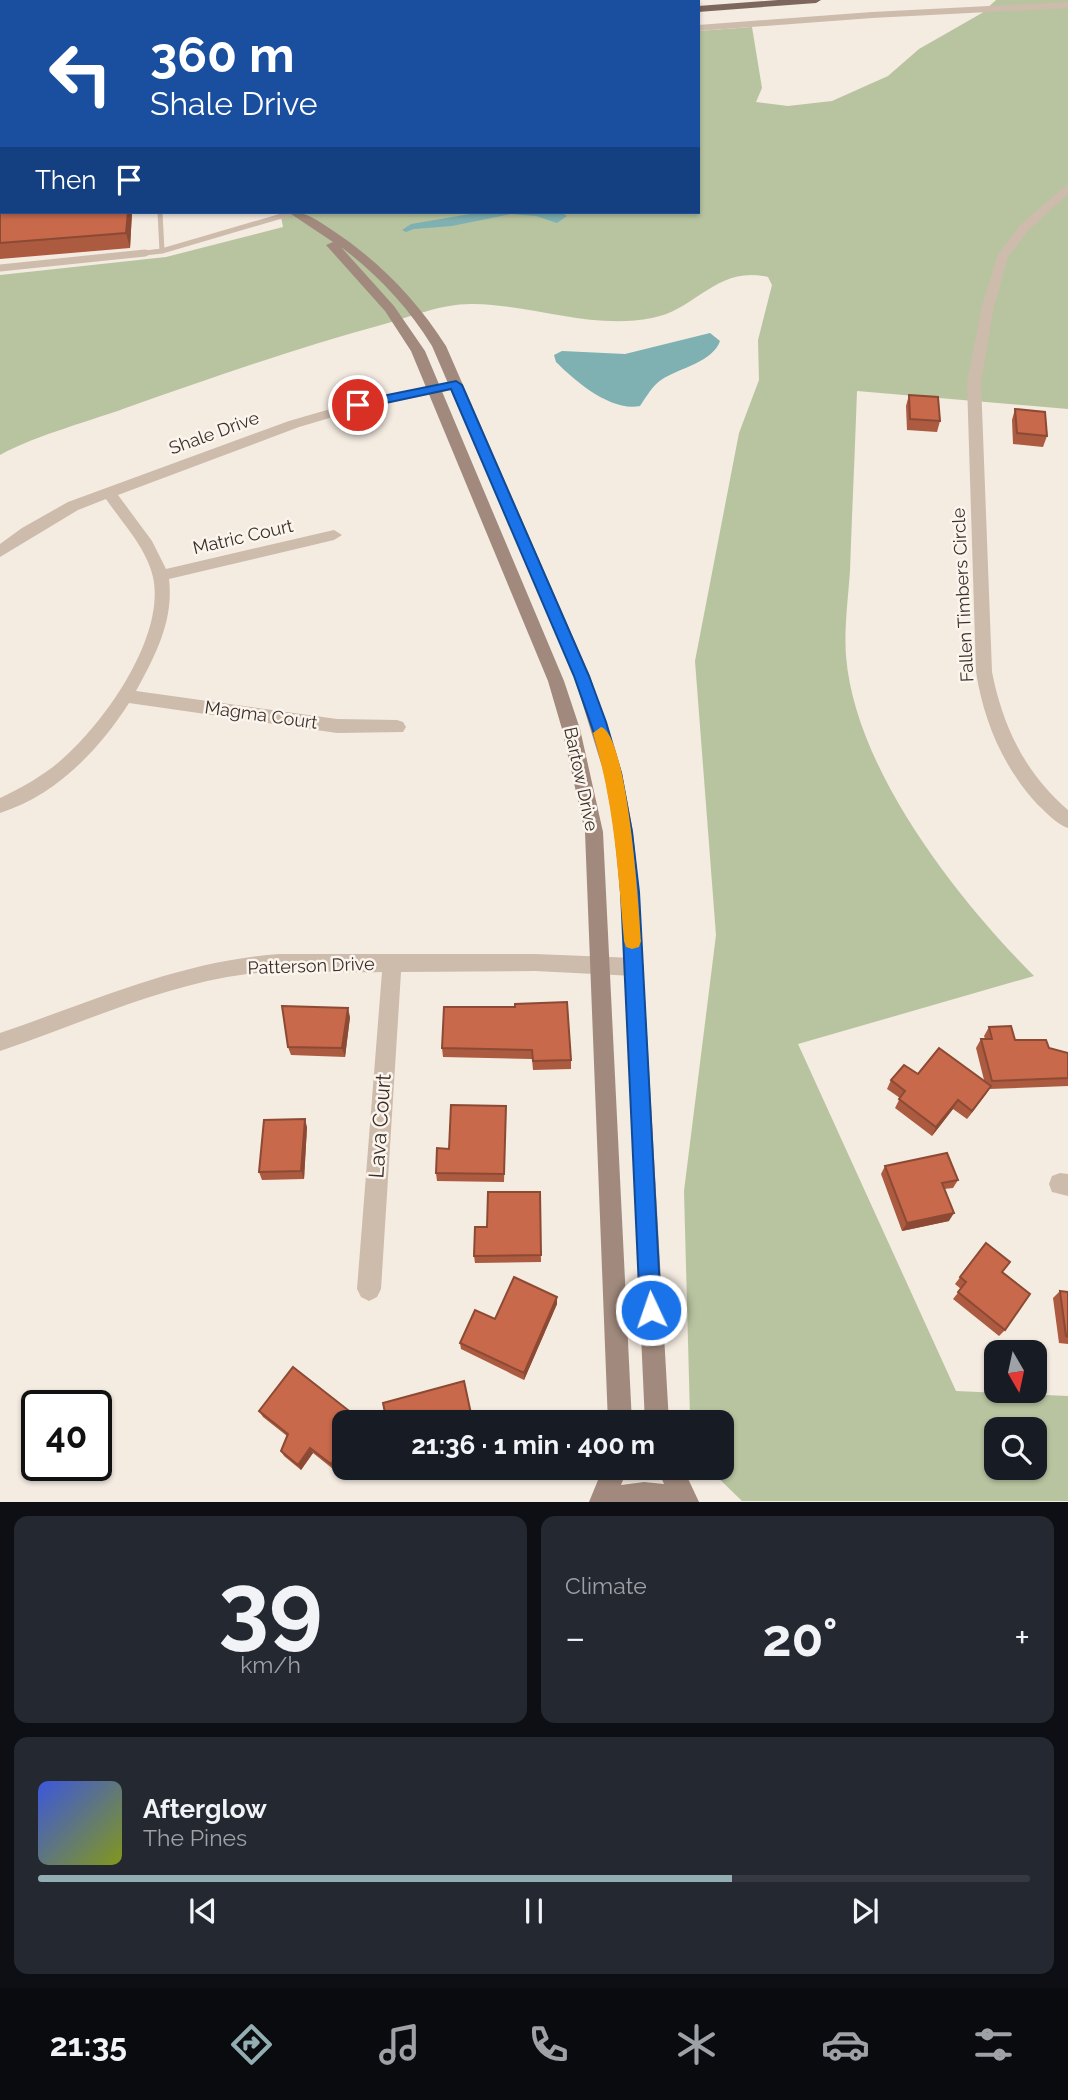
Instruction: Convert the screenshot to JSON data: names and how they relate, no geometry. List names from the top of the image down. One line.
{"streets":{"street":["Shale Drive","Matric Court","Fallen Timbers Circle","Magma Court","Bartow Drive","Patterson Drive","Lava Court"]},"crossings":[["Shale Drive","Bartow Drive"],["Bartow Drive","Patterson Drive"],["Patterson Drive","Lava Court"]],"north":"bottom","page":{"turn":["360 m","Shale Drive"],"then":"Then","limit":"40","trip":"21:36 · 1 min · 400 m","tile":[["39","km/h"],"Climate"],"heat":["−","20°","+"],"song":["Afterglow","The Pines"],"tabs":"21:35"}}
